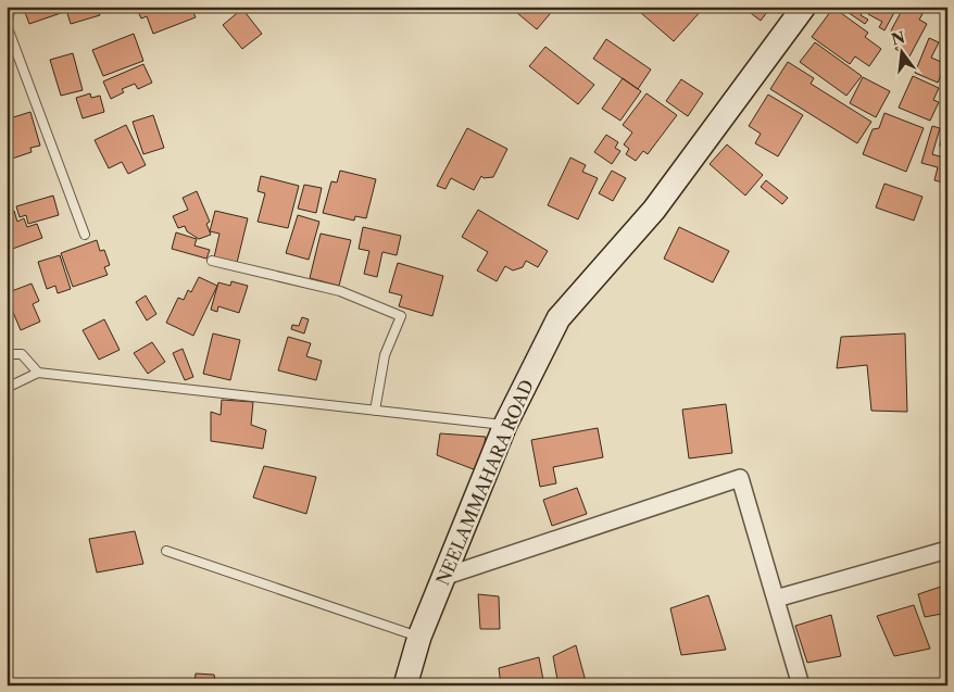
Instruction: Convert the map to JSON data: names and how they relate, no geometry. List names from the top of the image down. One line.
{"streets":{"street":["NEELAMMAHARA ROAD"]},"north":"top"}
